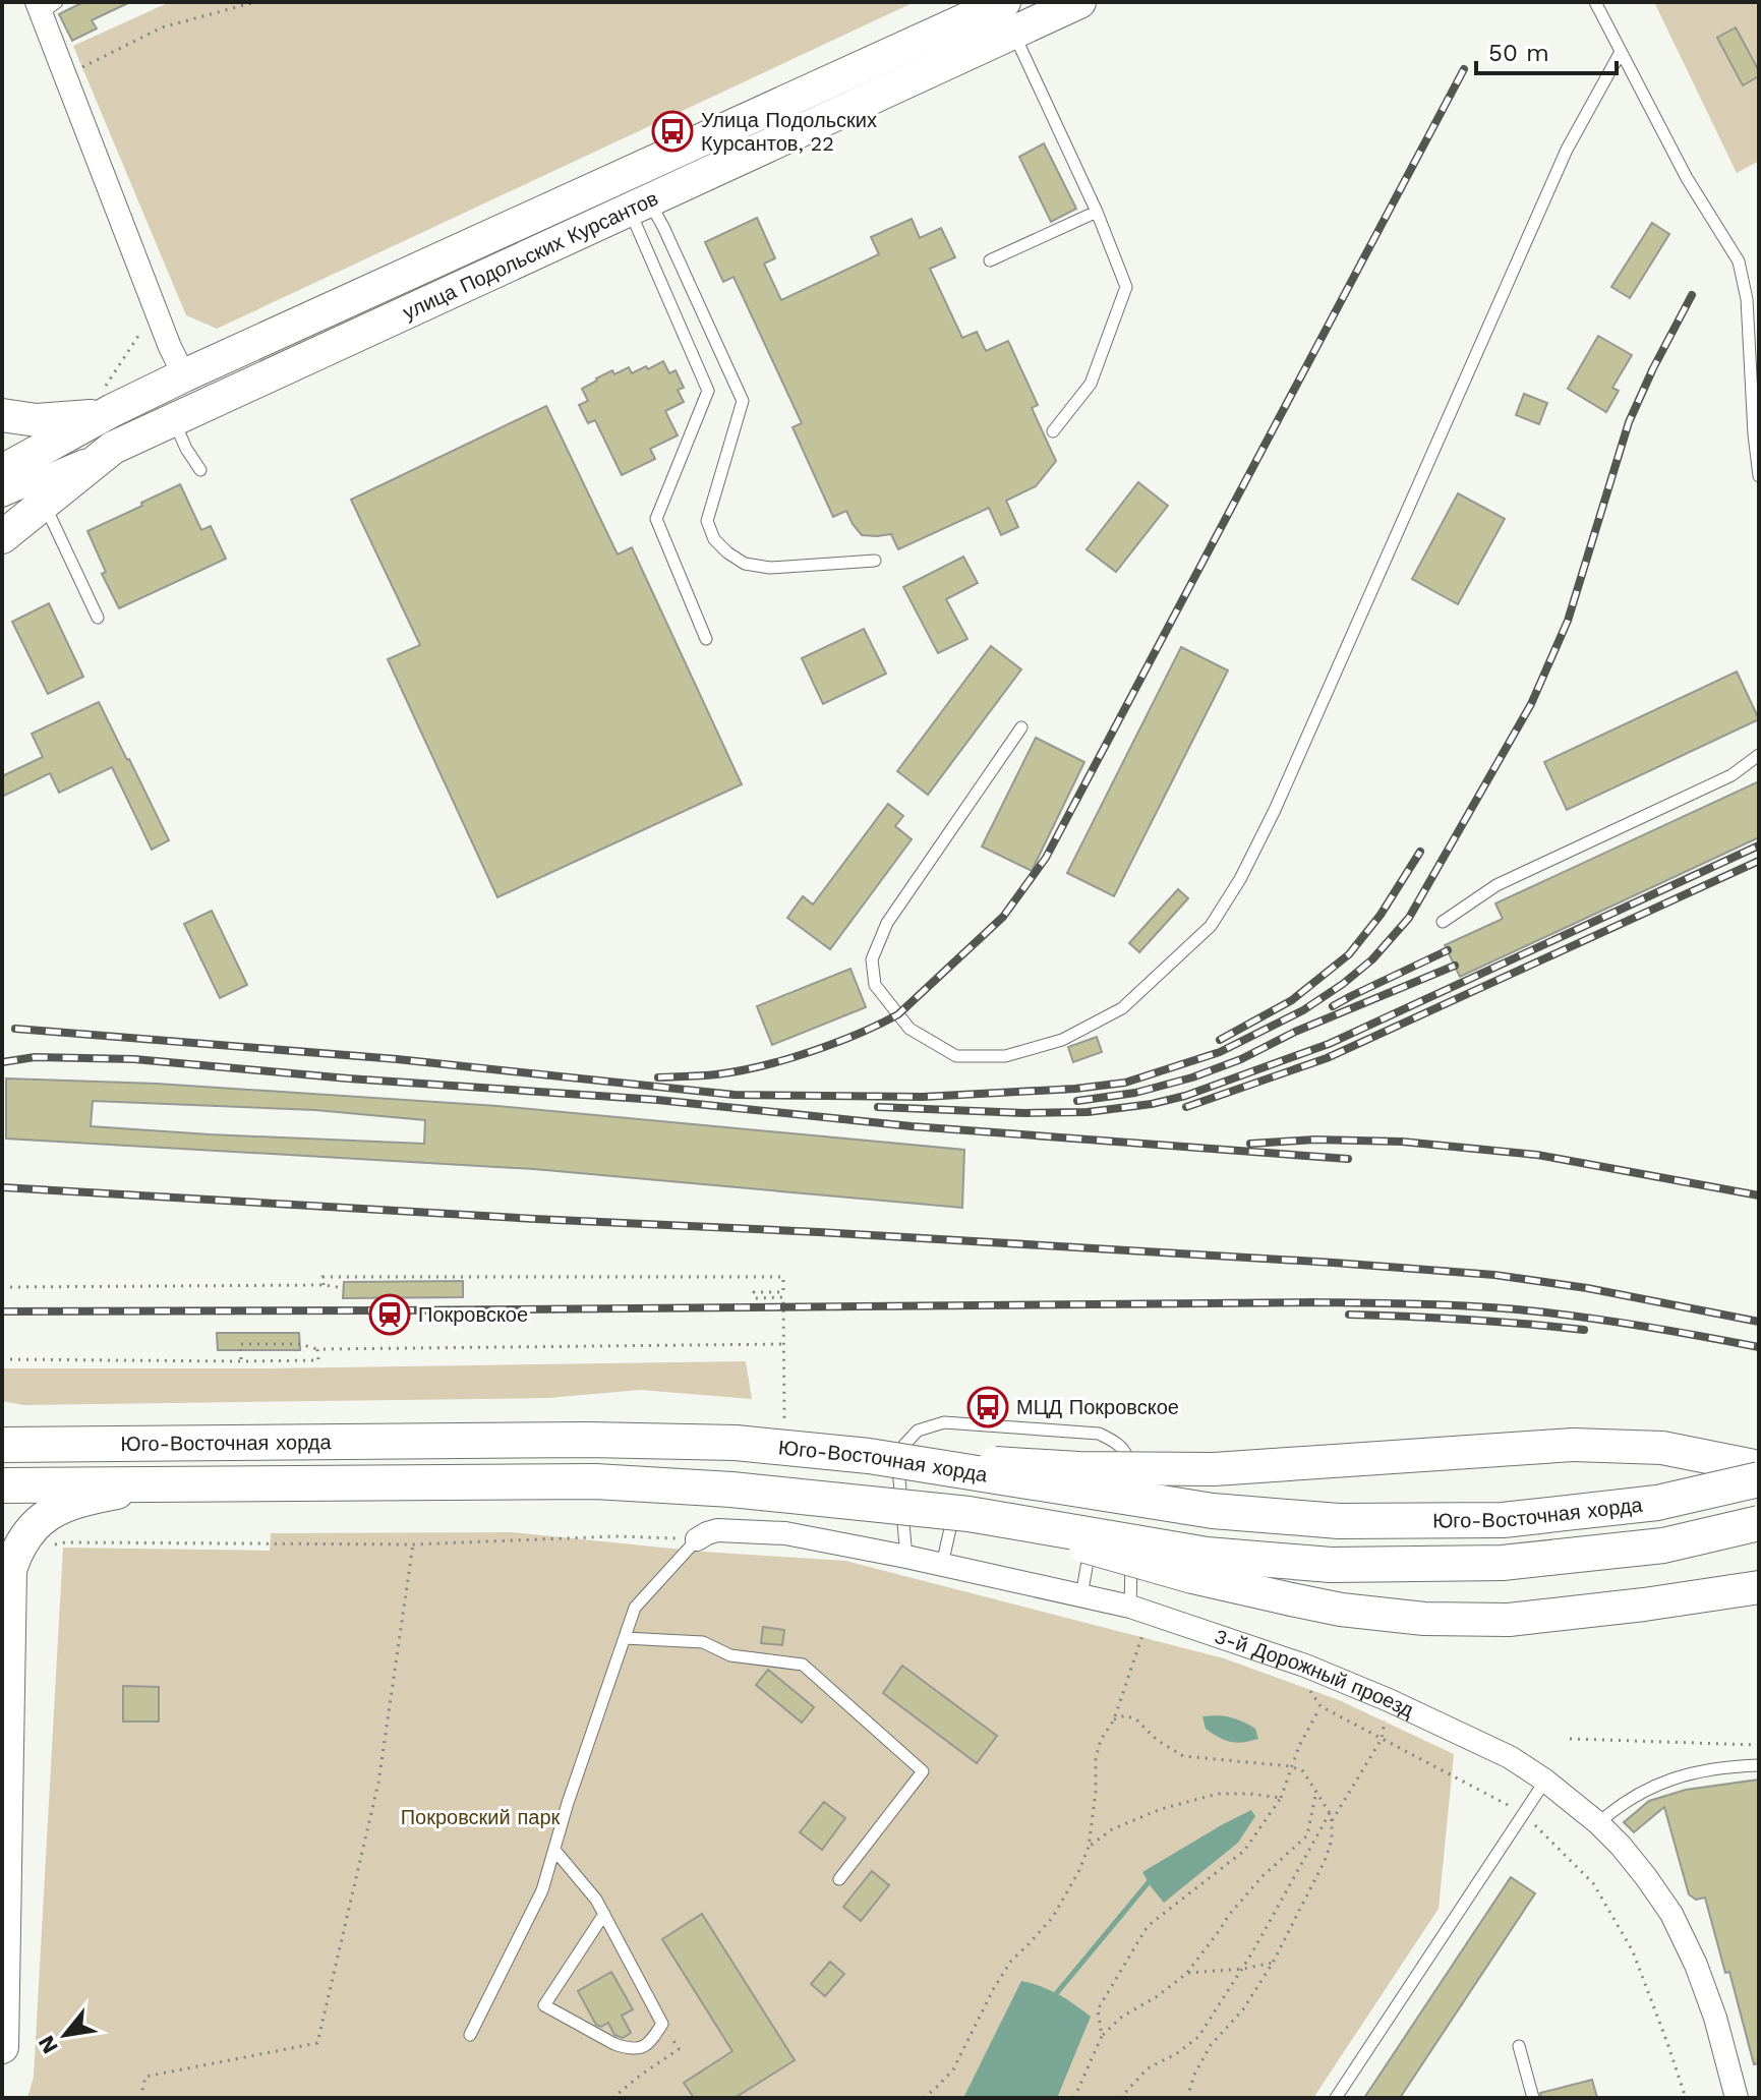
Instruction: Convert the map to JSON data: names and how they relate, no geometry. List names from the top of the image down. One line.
{"streets":{"main road":["улица Подольских Курсантов","Юго-Восточная хорда"],"street":["3-й Дорожный проезд"]},"parks":["Покровский парк"],"places":{"bus stop":["Улица Подольских Курсантов, 22","МЦД Покровское"],"station":["Покровское"]},"scale_bar":"50 m","north":"bottom left"}
